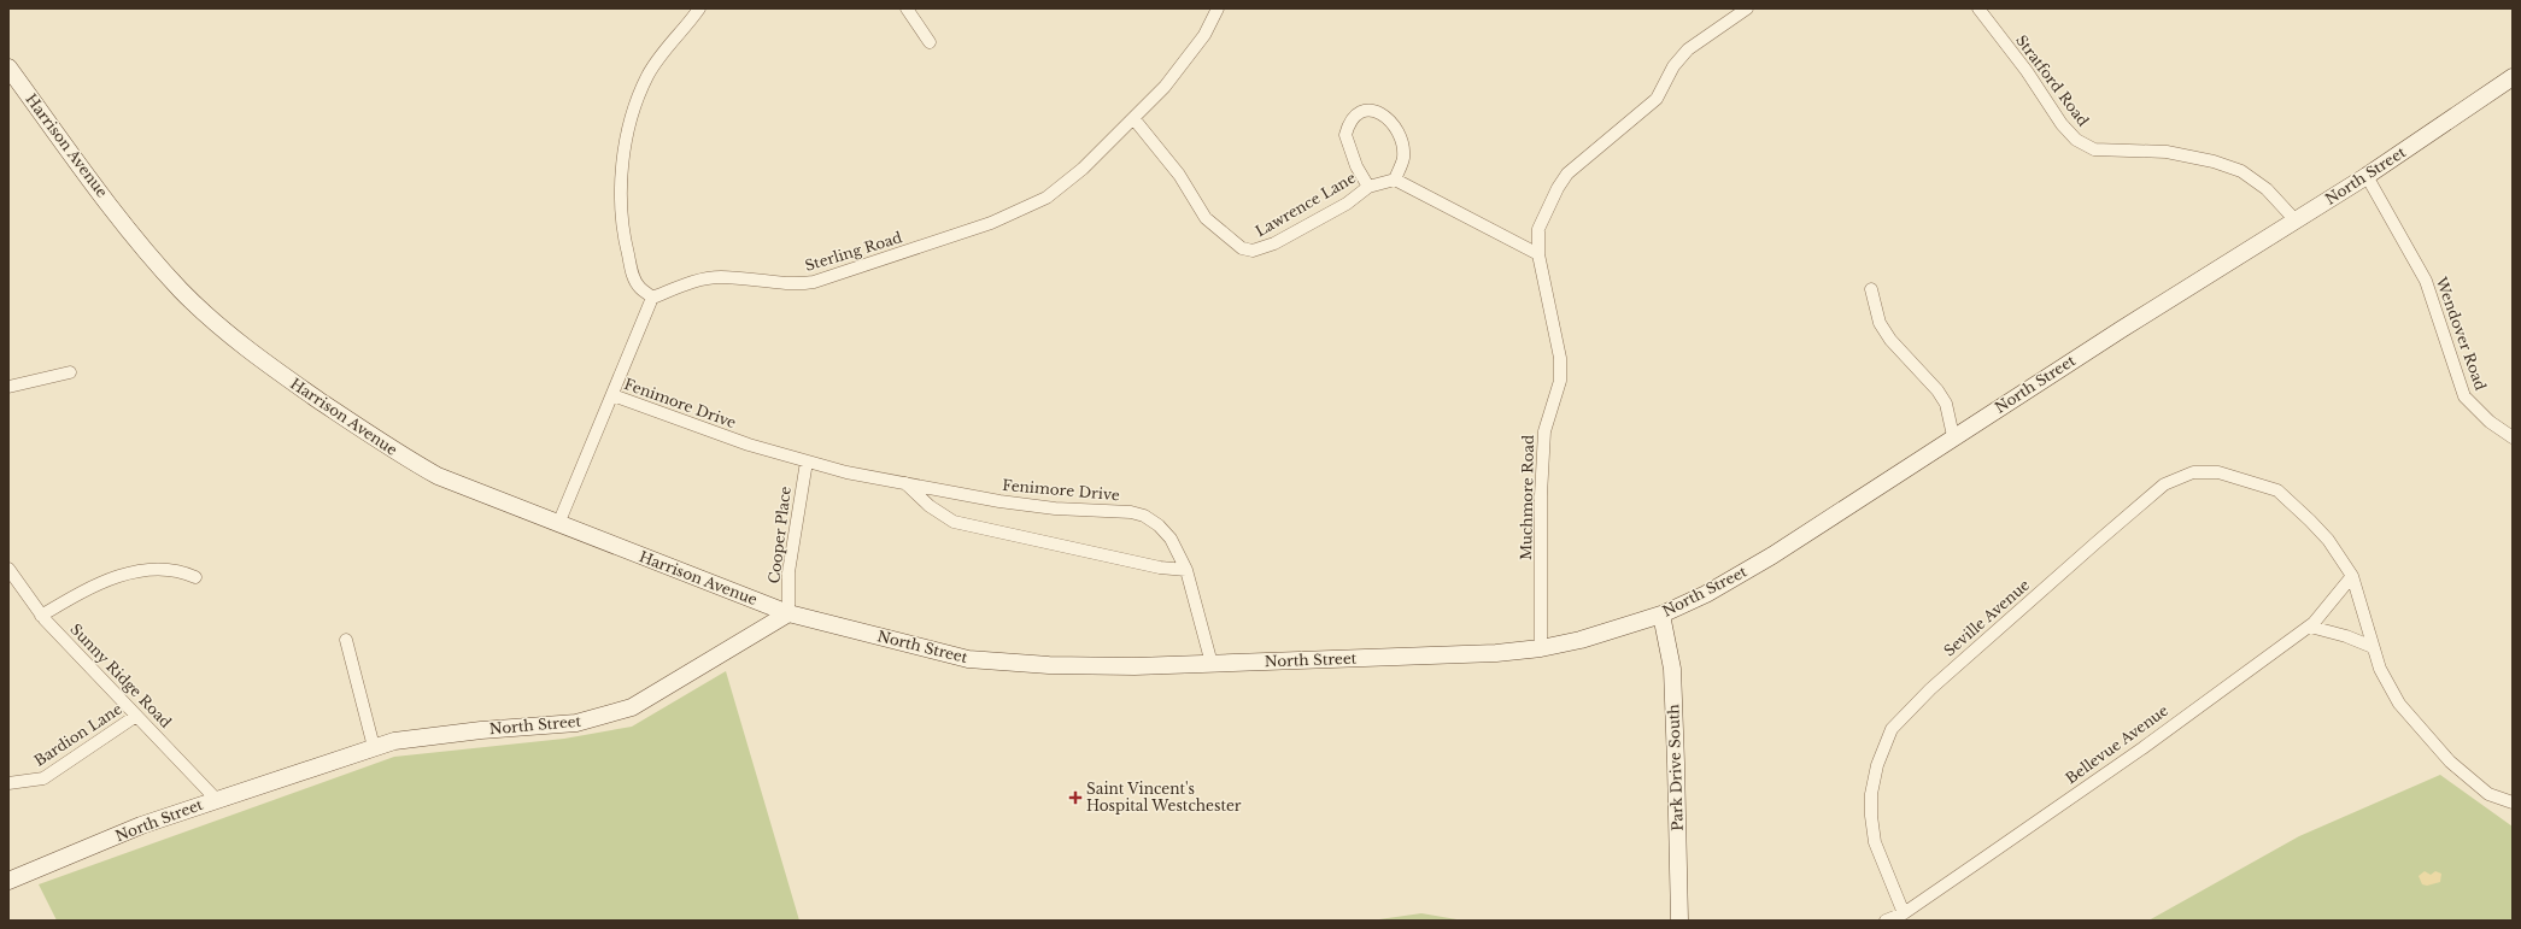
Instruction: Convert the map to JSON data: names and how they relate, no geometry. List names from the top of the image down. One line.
{"streets":{"main road":["Harrison Avenue","North Street","Park Drive South"],"street":["Stratford Road","Lawrence Lane","Sterling Road","Wendover Road","Fenimore Drive","Muchmore Road","Cooper Place","Seville Avenue","Sunny Ridge Road","Bardion Lane","Bellevue Avenue"]},"crossings":[["Stratford Road","North Street"],["Harrison Avenue","North Street"],["Harrison Avenue","Cooper Place"],["North Street","Wendover Road"],["North Street","Fenimore Drive"],["North Street","Muchmore Road"],["North Street","Cooper Place"],["North Street","Sunny Ridge Road"],["North Street","Park Drive South"],["Lawrence Lane","Sterling Road"],["Fenimore Drive","Cooper Place"],["Seville Avenue","Bellevue Avenue"],["Sunny Ridge Road","Bardion Lane"]],"places":{"health":["Saint Vincent's Hospital Westchester"]}}
